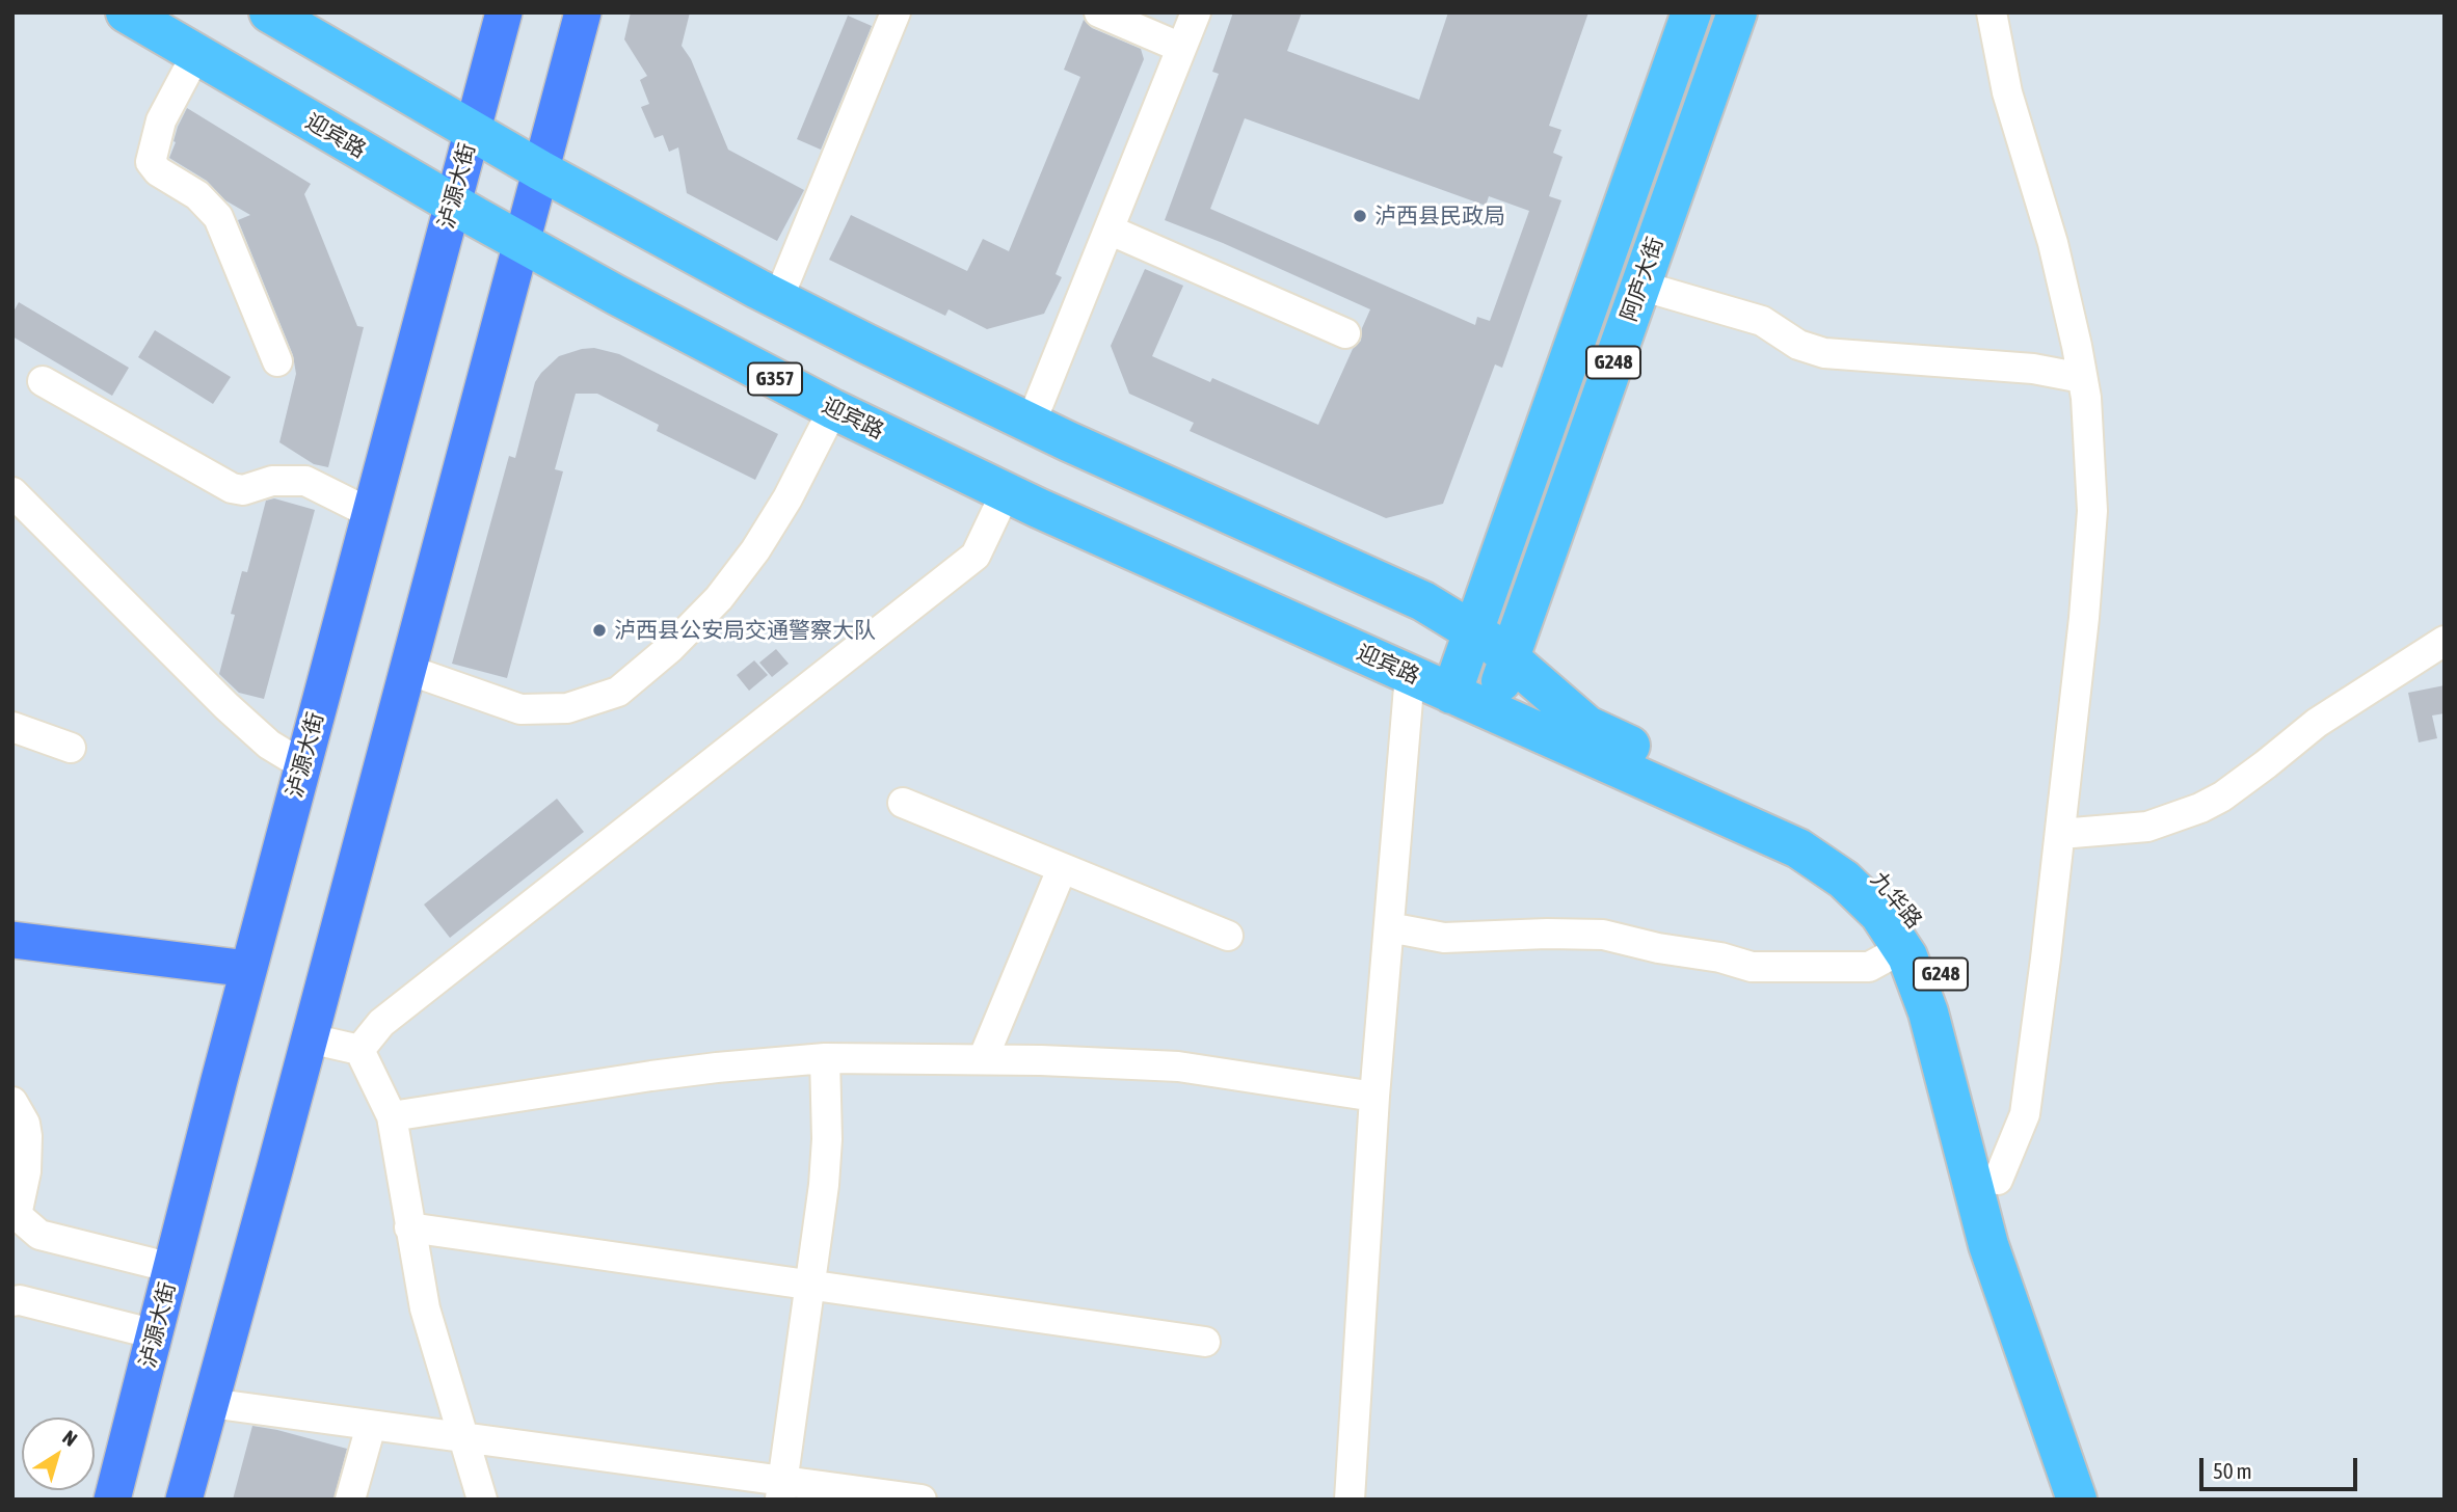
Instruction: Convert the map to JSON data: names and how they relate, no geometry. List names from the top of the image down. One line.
{"streets":{"highway":["迎宾路","阿庐大街","G248","G357","九华路"],"main road":["泸源大街"]},"crossings":[["迎宾路","泸源大街"],["迎宾路","阿庐大街"],["迎宾路","G248"],["迎宾路","九华路"],["阿庐大街","G248"],["阿庐大街","九华路"],["G248","九华路"]],"places":["泸西县民政局","泸西县公安局交通警察大队"],"scale_bar":"50 m","north":"top right"}
